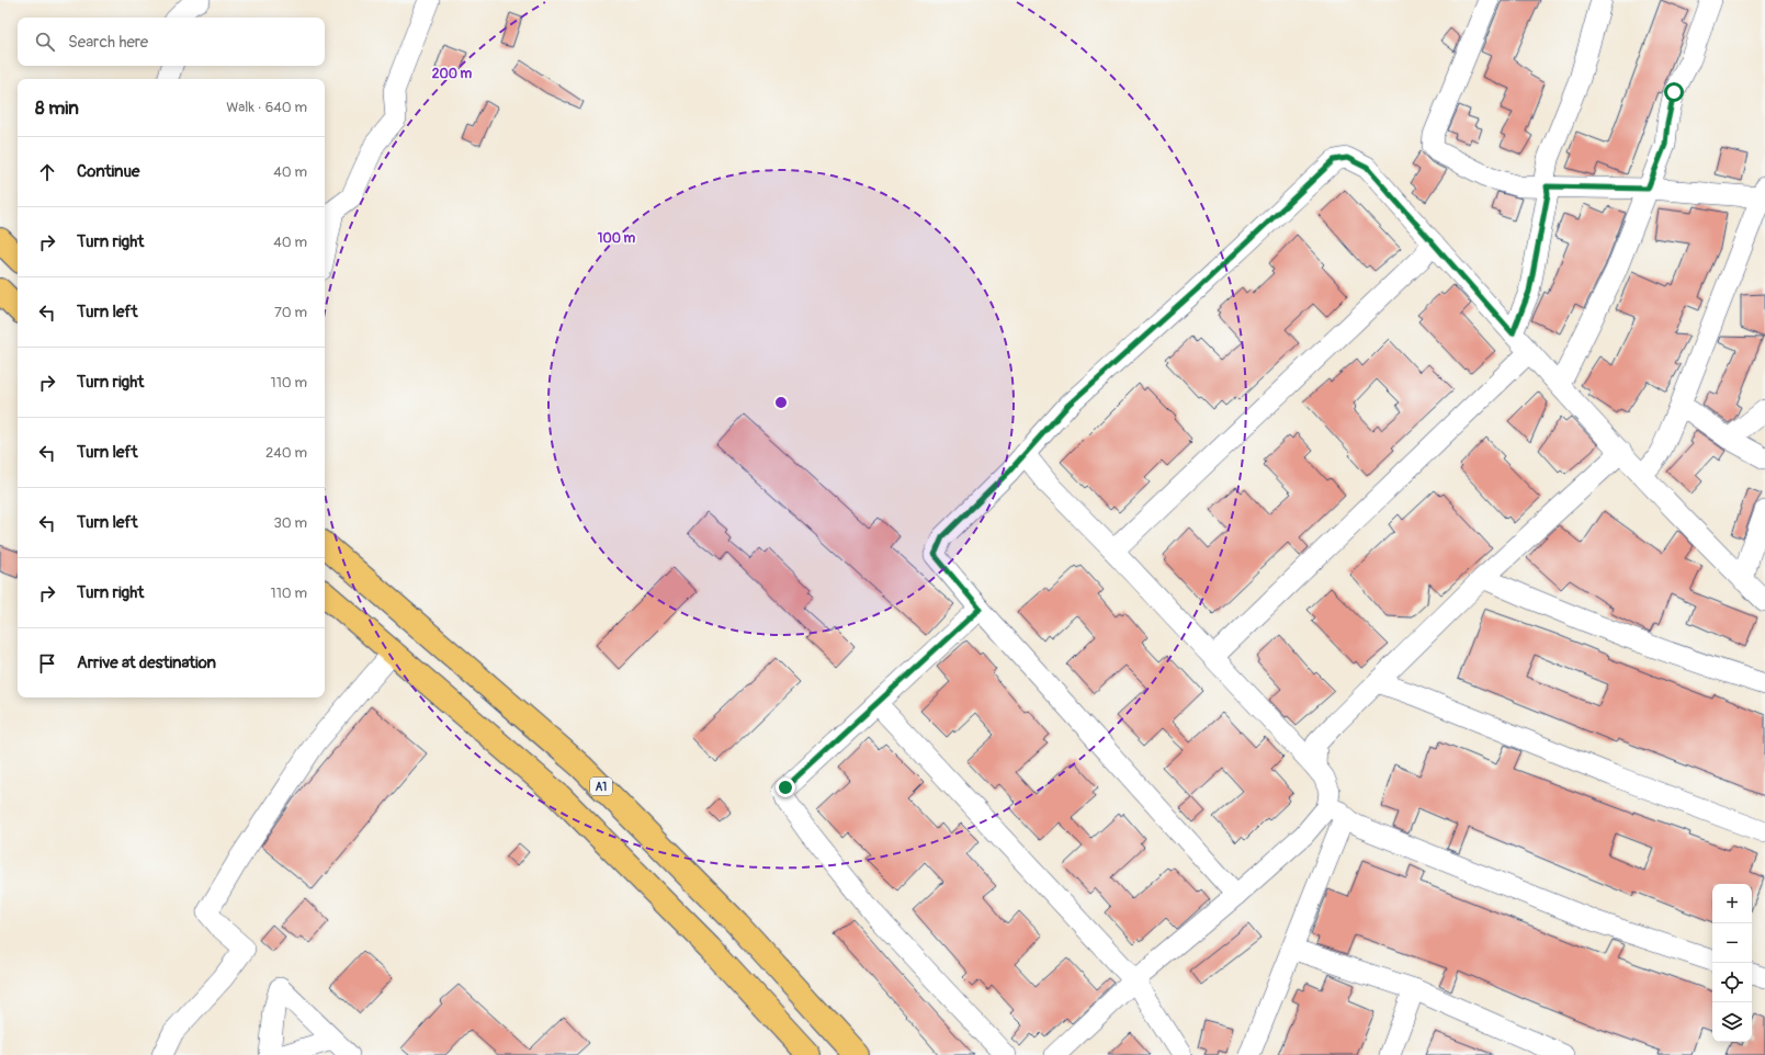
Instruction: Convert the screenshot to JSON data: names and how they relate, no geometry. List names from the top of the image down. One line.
{"streets":{"highway":["A1"]},"page":{"search":"Search here","heading":["8 min","Walk · 640 m"],"list":[["Continue","40 m"],["Turn right","40 m"],["Turn left","70 m"],["Turn right","110 m"],["Turn left","240 m"],["Turn left","30 m"],["Turn right","110 m"],"Arrive at destination"],"map_buttons":["+","−"]},"rings":["200 m","100 m"]}
